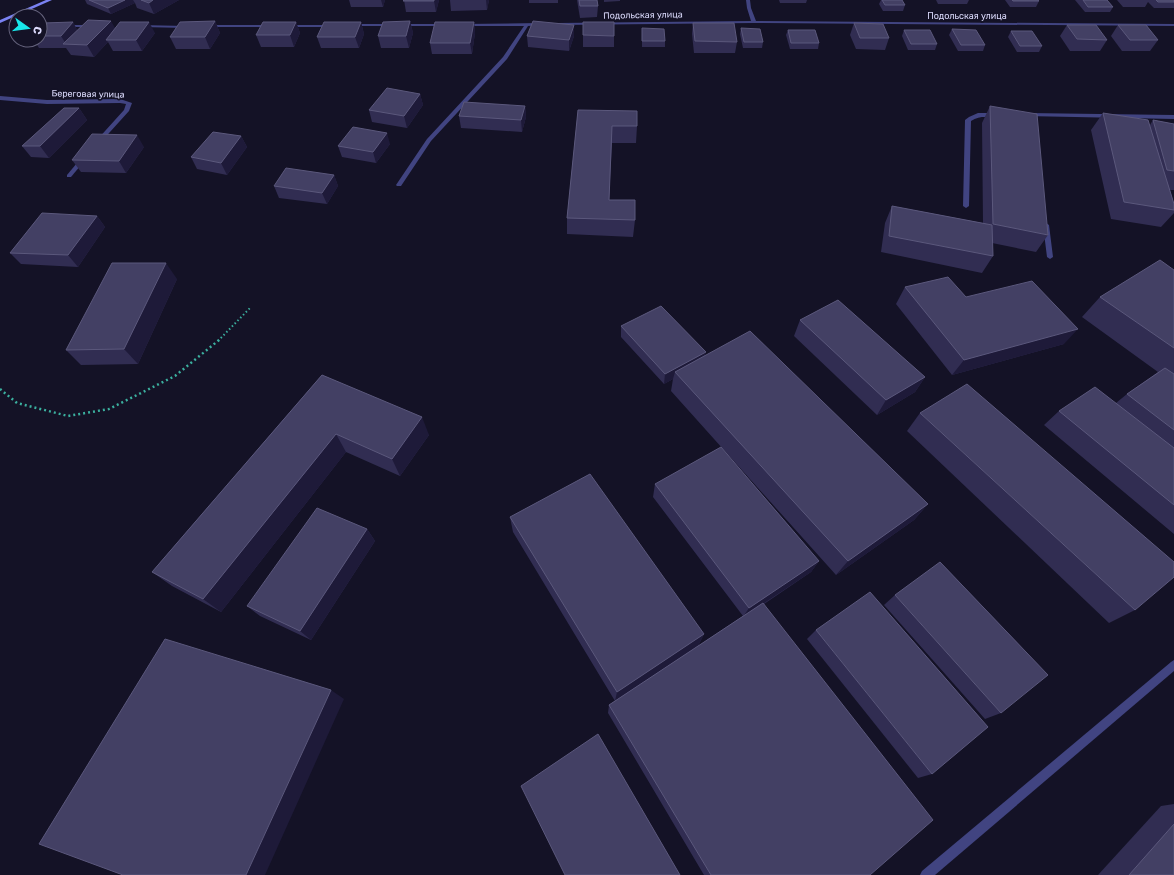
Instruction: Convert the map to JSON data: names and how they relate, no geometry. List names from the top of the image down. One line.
{"streets":{"street":["Подольская улица","Береговая улица"]},"north":"right"}
